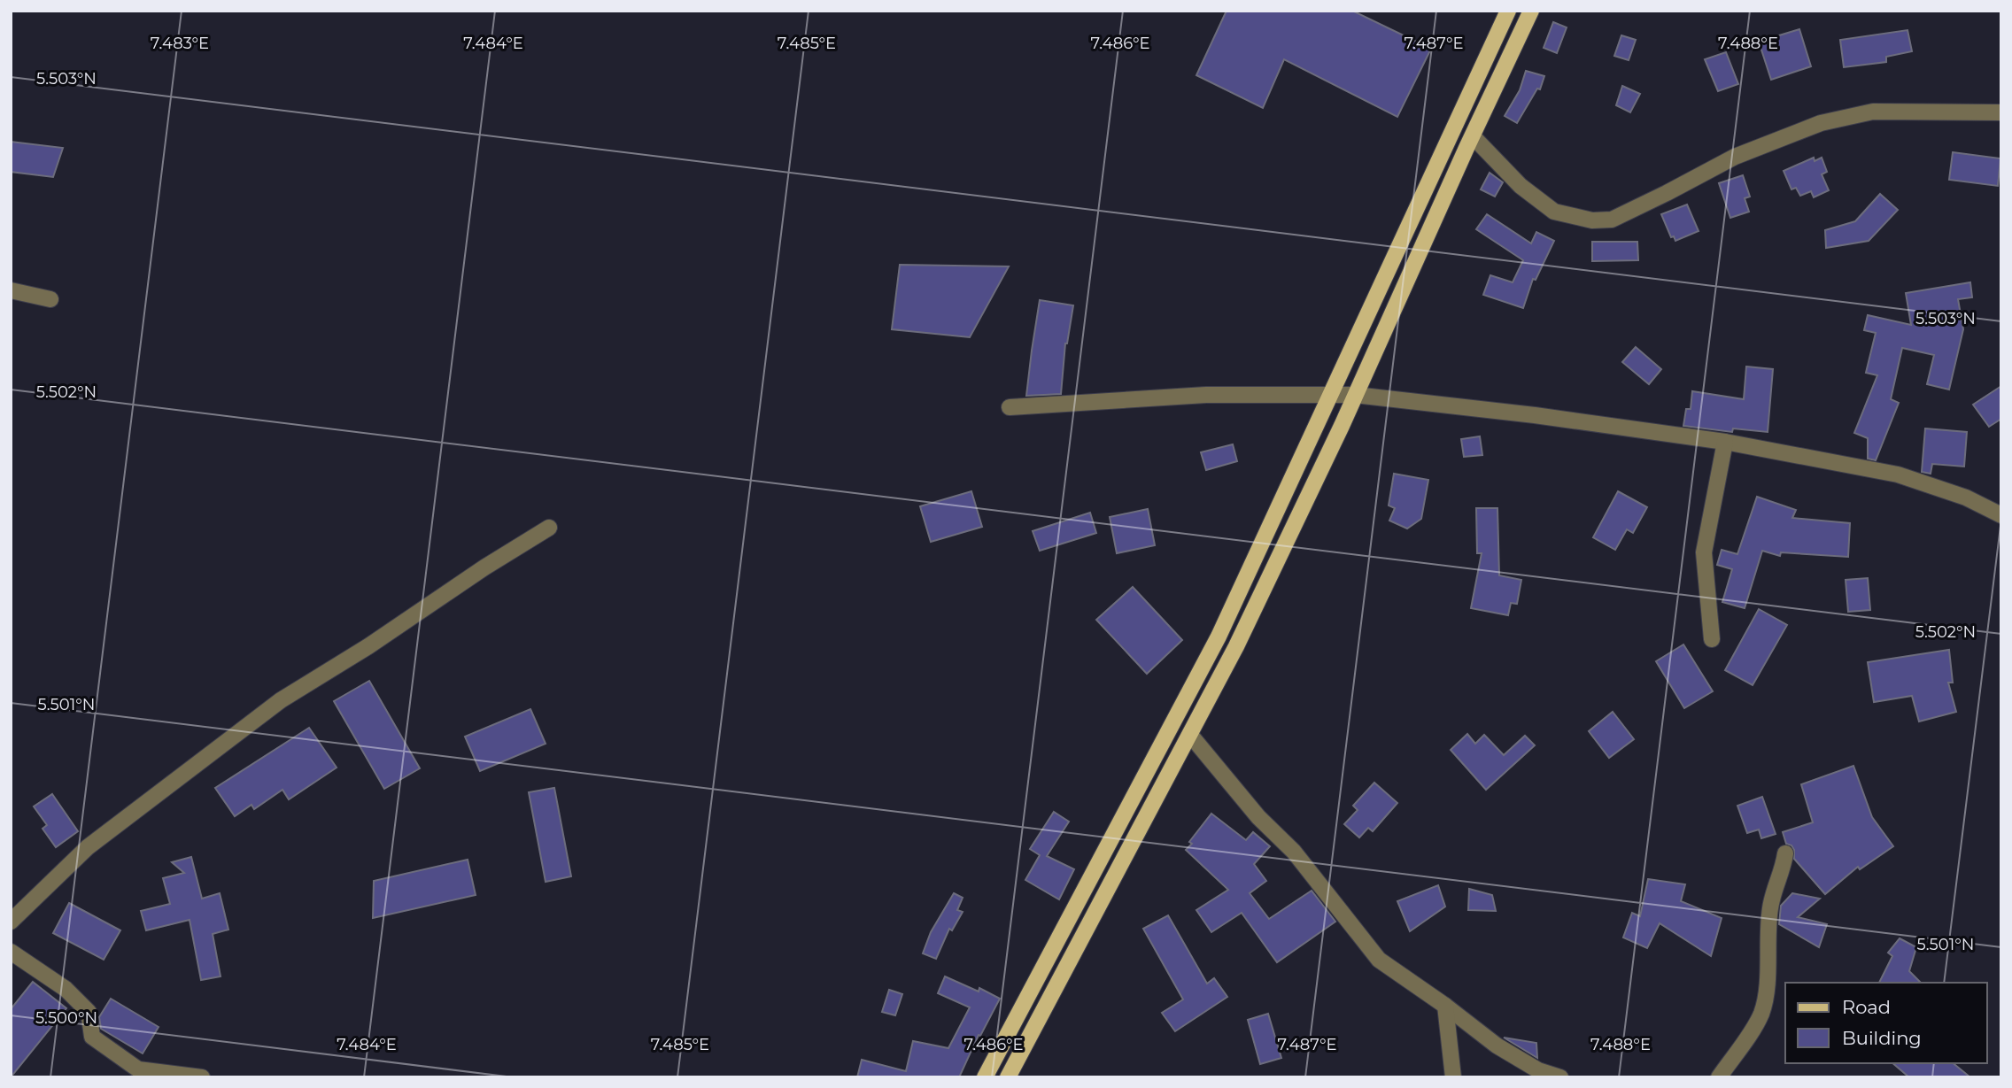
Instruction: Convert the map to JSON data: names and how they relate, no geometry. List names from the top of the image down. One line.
{"legend":["Road","Building"],"coordinates":["7.483°E","7.484°E","7.485°E","7.486°E","7.487°E","7.488°E","5.503°N","5.502°N","5.501°N","5.500°N"]}
